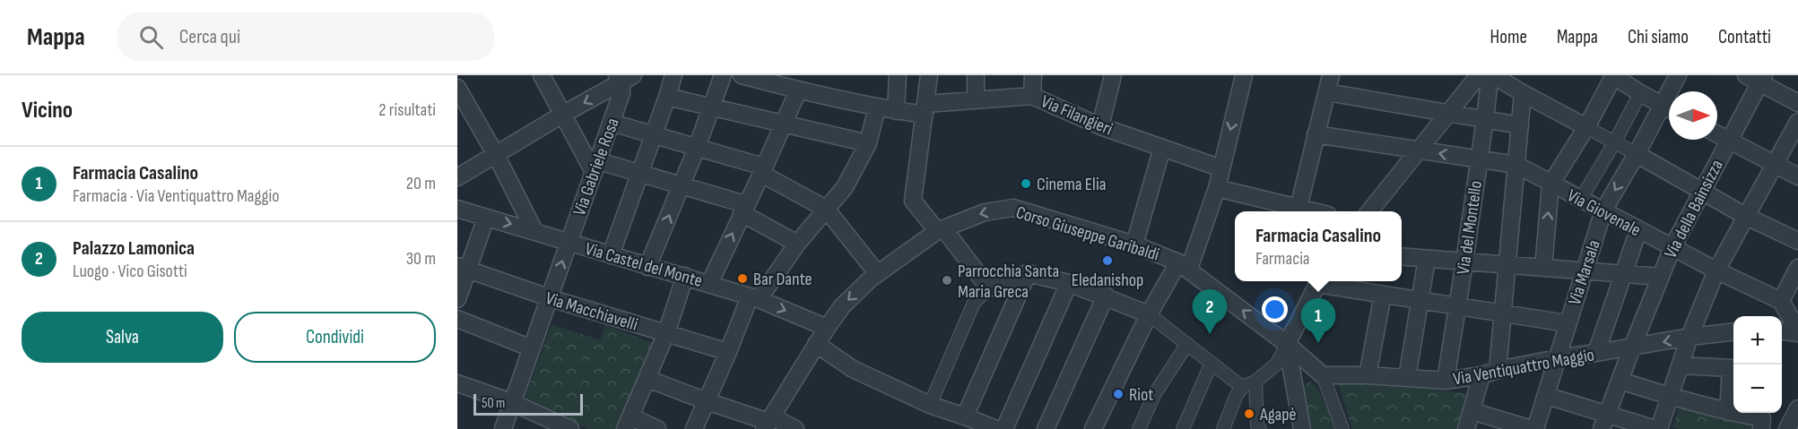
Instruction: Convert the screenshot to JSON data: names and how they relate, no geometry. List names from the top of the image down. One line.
{"streets":{"street":["Via Filangieri","Via Gabriele Rosa","Via della Bainsizza","Via Giovenale","Via del Montello","Corso Giuseppe Garibaldi","Via Castel del Monte","Via Marsala","Via Macchiavelli","Via Ventiquattro Maggio"]},"crossings":[["Via Gabriele Rosa","Via Castel del Monte"],["Via Gabriele Rosa","Via Macchiavelli"],["Via della Bainsizza","Via Giovenale"],["Via della Bainsizza","Via Ventiquattro Maggio"],["Via Giovenale","Via del Montello"],["Via Giovenale","Via Marsala"],["Via del Montello","Via Ventiquattro Maggio"],["Corso Giuseppe Garibaldi","Via Castel del Monte"],["Via Marsala","Via Ventiquattro Maggio"]],"places":["Cinema Elia","Eledanishop","Bar Dante","Parrocchia Santa Maria Greca","Riot","Agapè"],"scale_bar":"50 m","north":"right","page":{"header":"Mappa","search":"Cerca qui","nav":["Home","Mappa","Chi siamo","Contatti"],"heading":["Vicino","2 risultati"],"list":[{"mark":"1","name":"Farmacia Casalino","note":"Farmacia · Via Ventiquattro Maggio","value":"20 m"},{"mark":"2","name":"Palazzo Lamonica","note":"Luogo · Vico Gisotti","value":"30 m"}],"popup":["Farmacia Casalino","Farmacia"],"pins":["2","1"],"buttons":["Salva","Condividi"],"map_buttons":["+","−"],"scale":"50 m"}}
